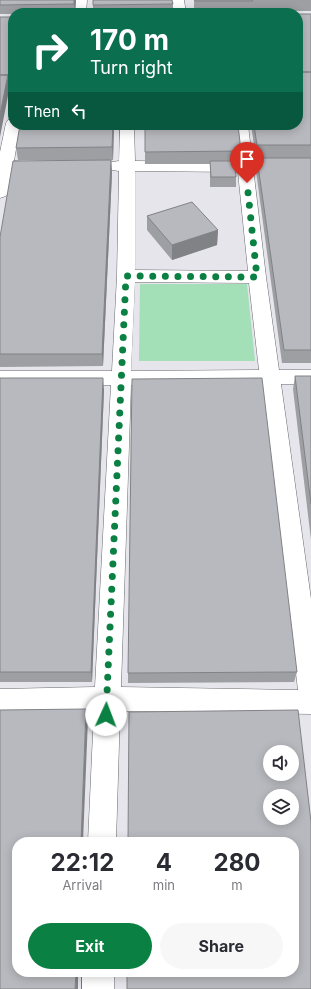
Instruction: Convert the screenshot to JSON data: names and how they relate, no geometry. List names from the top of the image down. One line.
{"page":{"turn":["170 m","Turn right"],"then":"Then","eta":["22:12","Arrival","4","min","280","m"],"buttons":["Exit","Share"]}}
